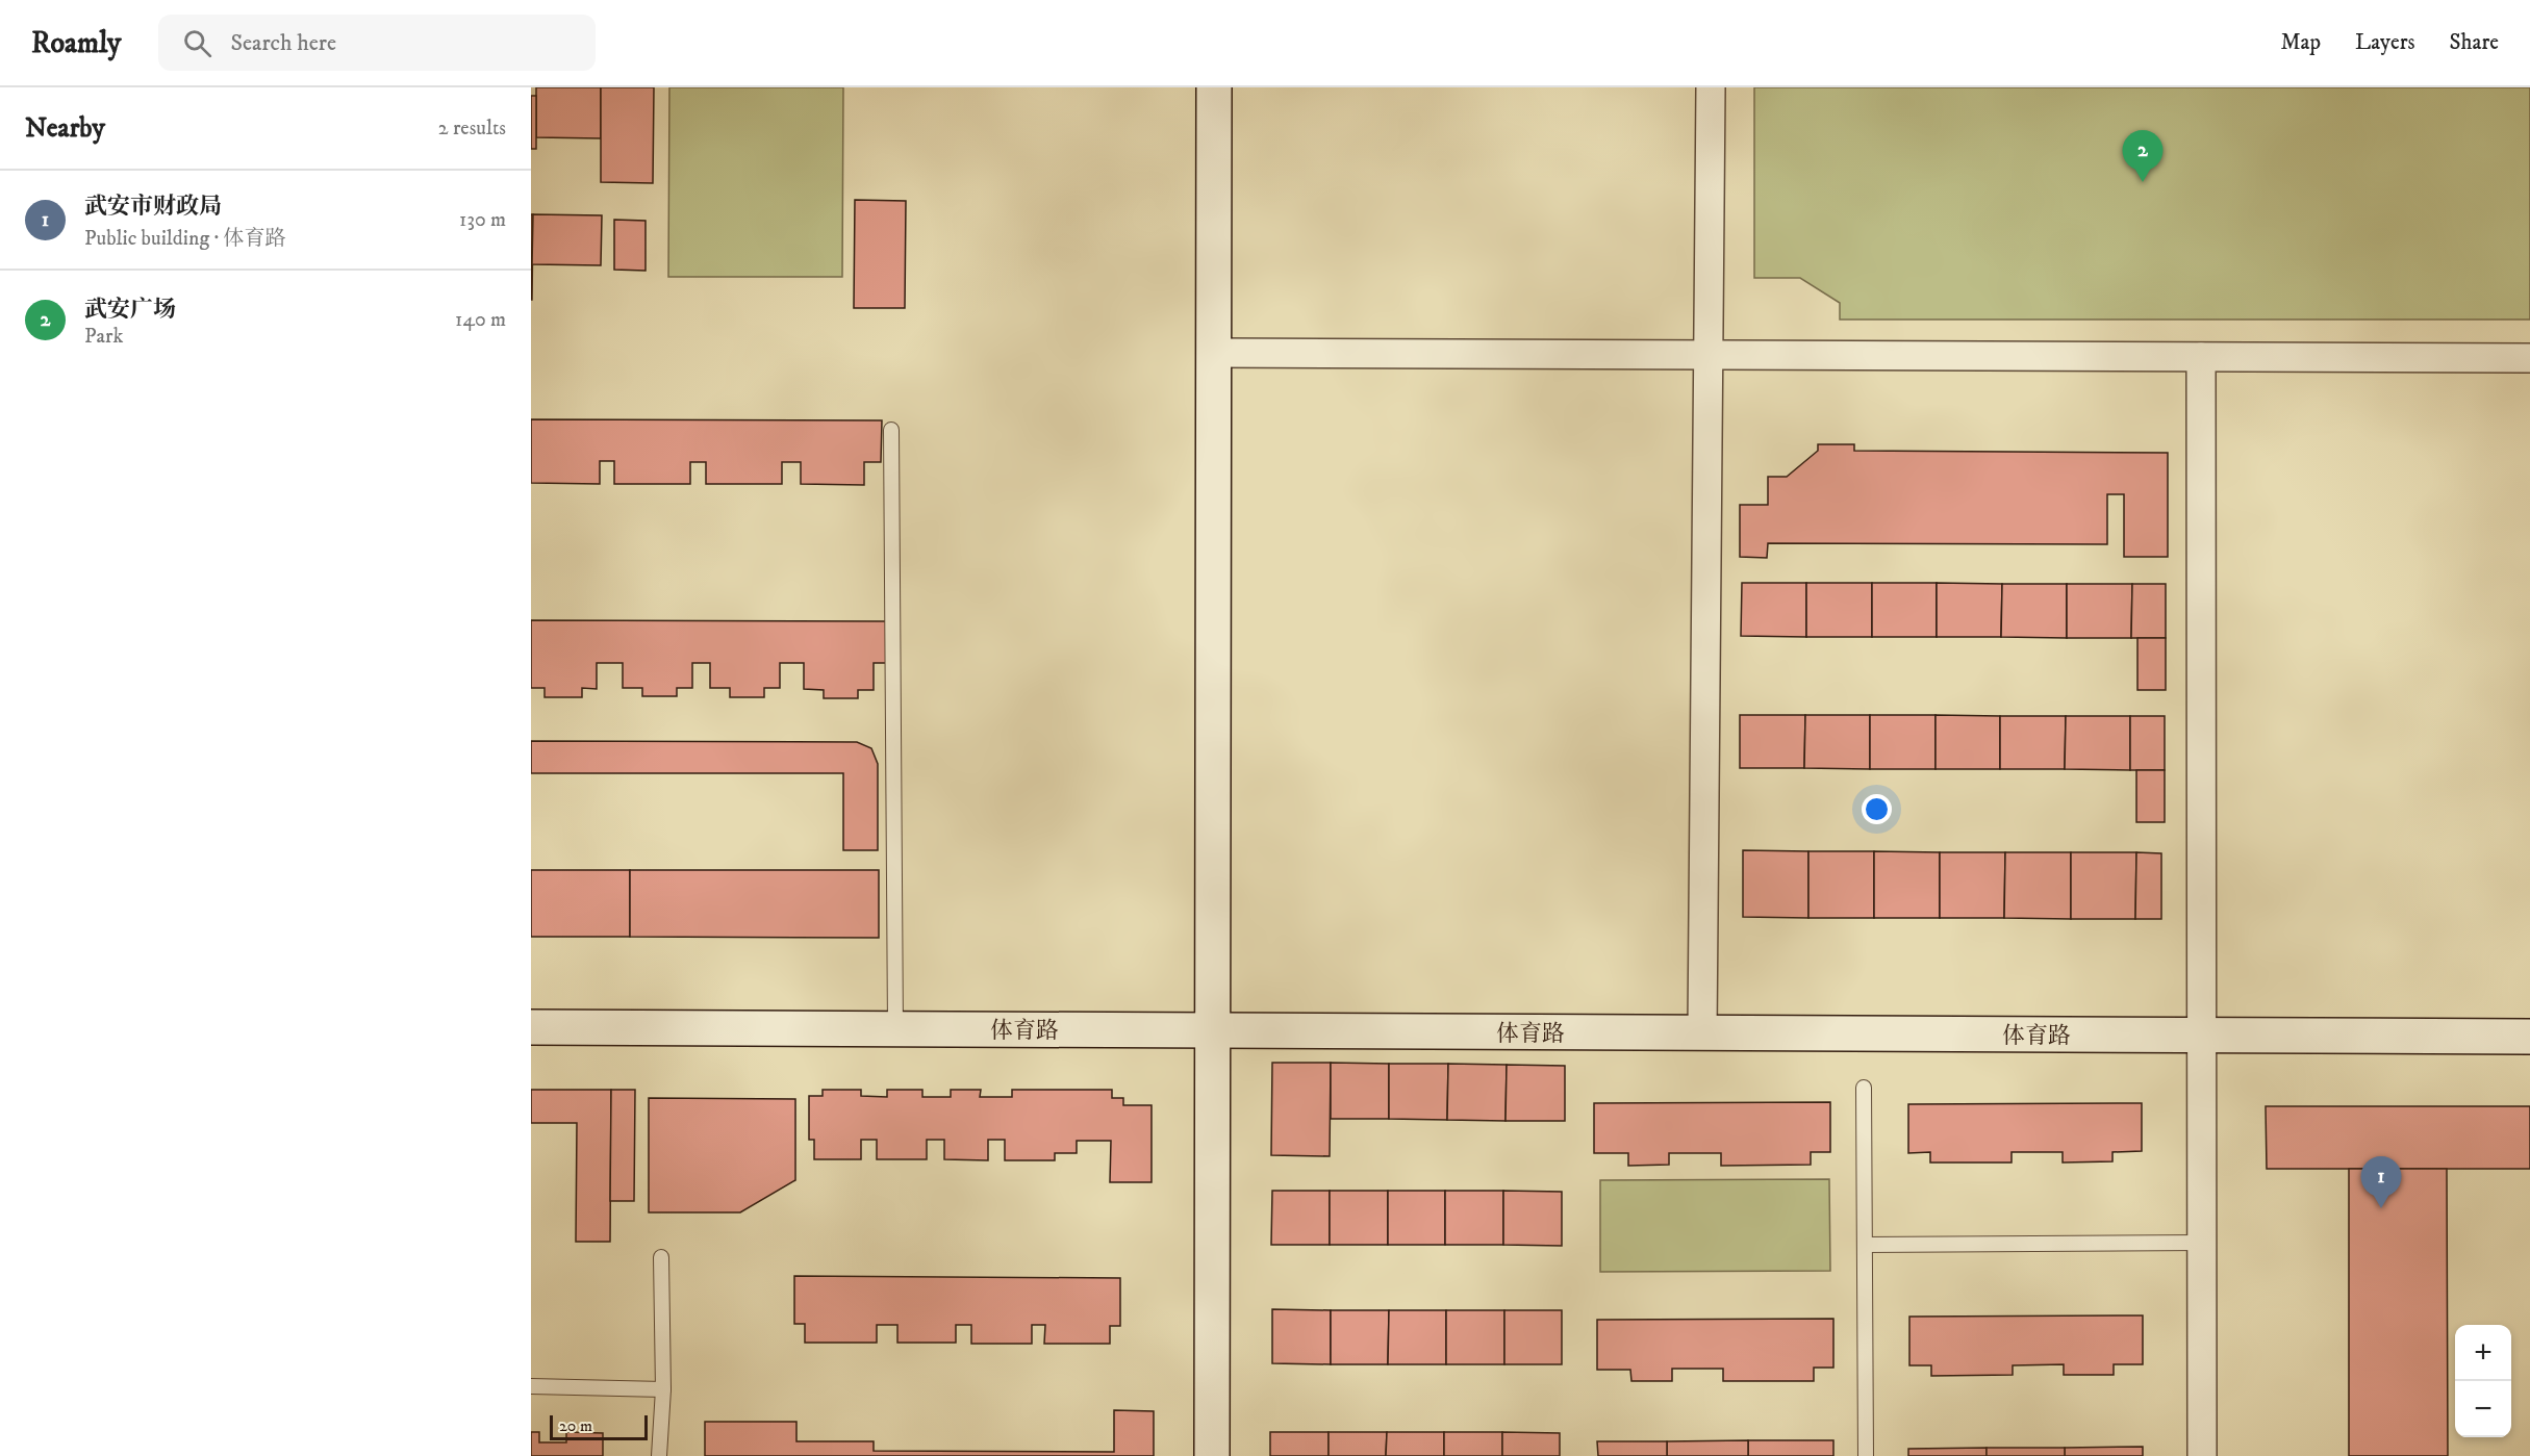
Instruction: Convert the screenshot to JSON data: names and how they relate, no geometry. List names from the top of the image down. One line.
{"streets":{"street":["体育路"]},"scale_bar":"20 m","page":{"header":"Roamly","search":"Search here","nav":["Map","Layers","Share"],"heading":["Nearby","2 results"],"pins":["2","1"],"list":[{"mark":"1","name":"武安市财政局","note":"Public building · 体育路","value":"130 m"},{"mark":"2","name":"武安广场","note":"Park","value":"140 m"}],"map_buttons":["+","−"],"scale":"20 m"}}
